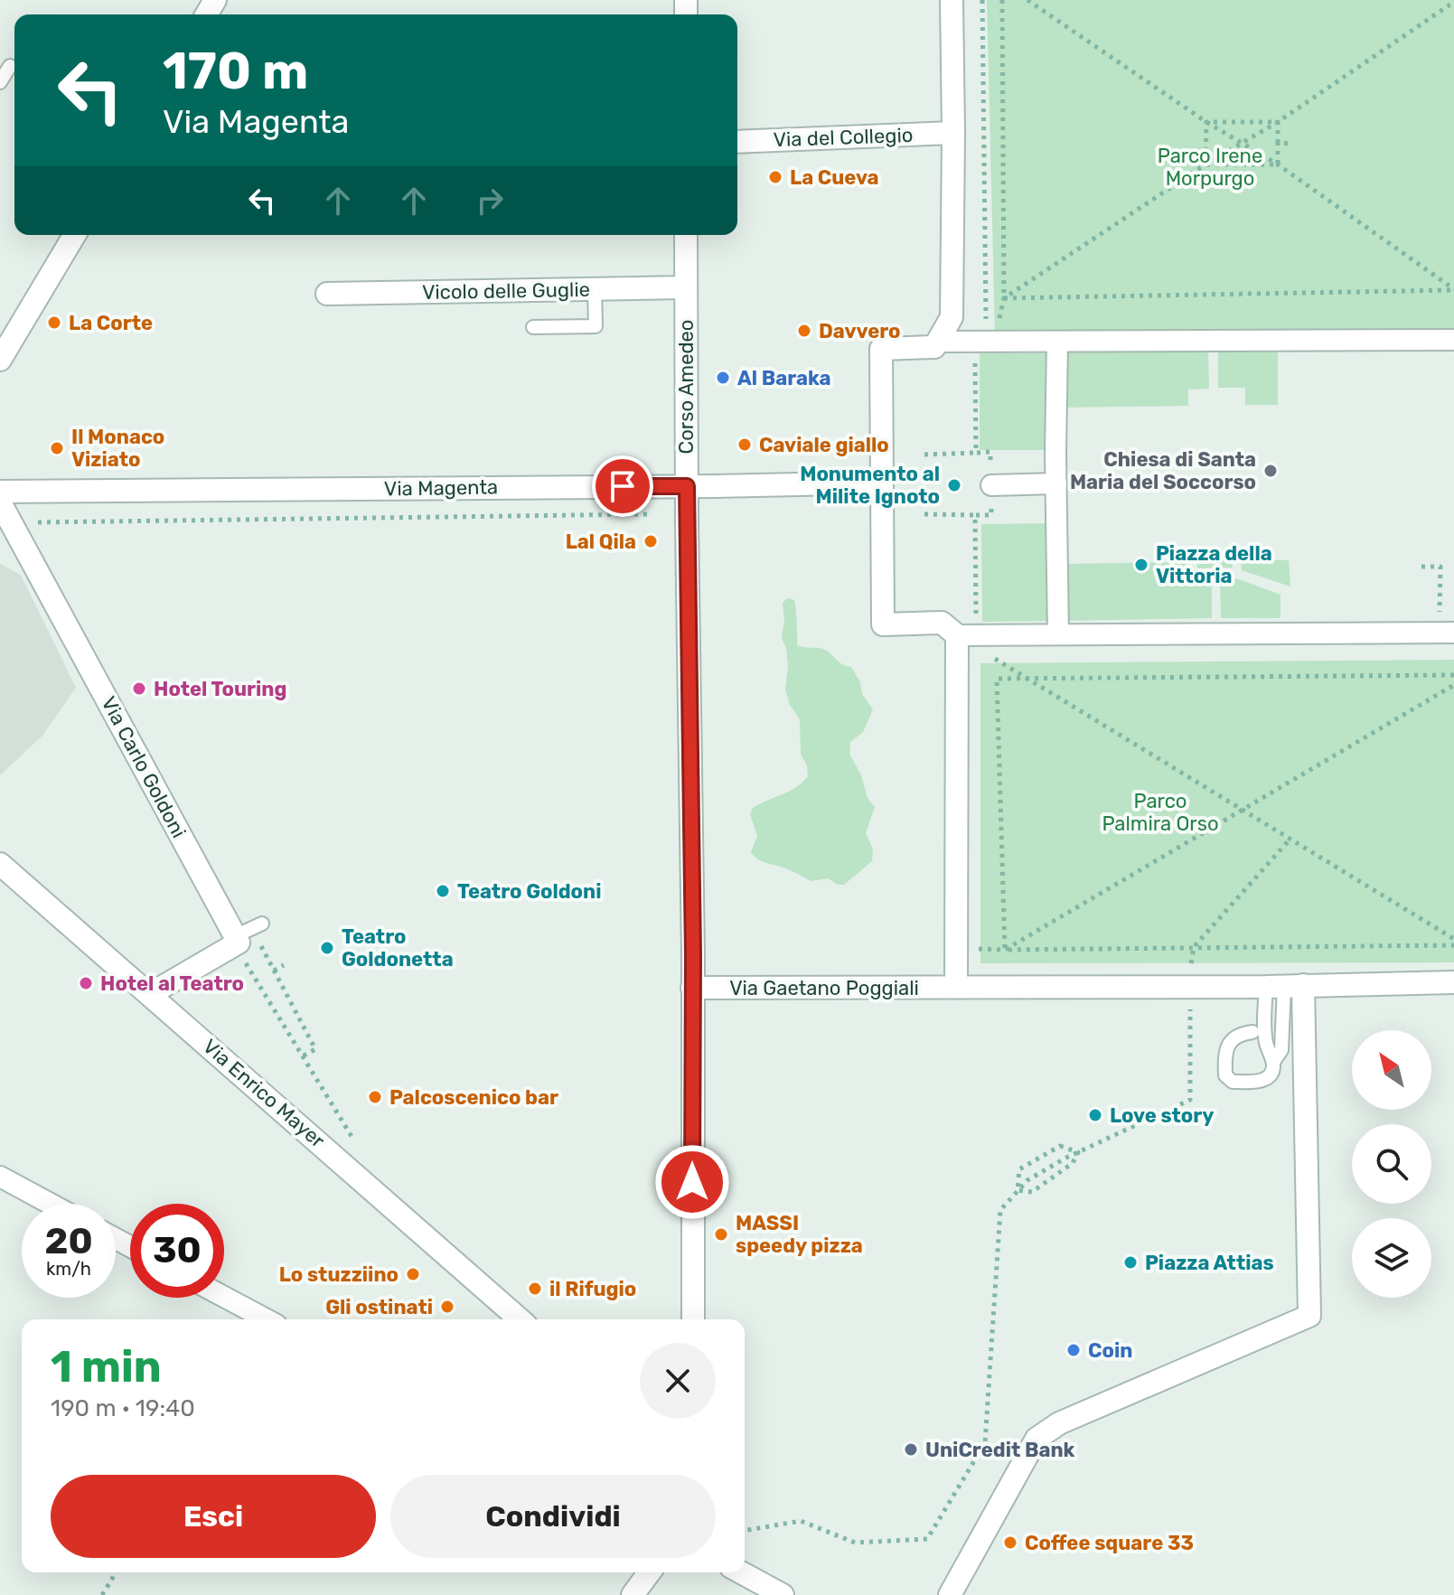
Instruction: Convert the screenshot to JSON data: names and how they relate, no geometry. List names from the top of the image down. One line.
{"streets":{"street":["Via del Collegio","Vicolo delle Guglie","Corso Amedeo","Via Magenta","Via Carlo Goldoni","Via Gaetano Poggiali","Via Enrico Mayer"]},"crossings":[["Vicolo delle Guglie","Corso Amedeo"],["Corso Amedeo","Via Magenta"],["Corso Amedeo","Via Gaetano Poggiali"]],"parks":["Parco Irene Morpurgo","Parco Palmira Orso"],"places":["La Cueva","La Corte","Davvero","Al Baraka","Caviale giallo","Il Monaco Viziato","Chiesa di Santa Maria del Soccorso","Monumento al Milite Ignoto","Lal Qila","Piazza della Vittoria","Hotel Touring","Teatro Goldoni","Teatro Goldonetta","Hotel al Teatro","Palcoscenico bar","Love story","MASSI speedy pizza","Piazza Attias","Lo stuzziino","il Rifugio","Gli ostinati","Coin","UniCredit Bank","Coffee square 33"],"north":"top left","page":{"turn":["170 m","Via Magenta"],"speed":"20 km/h","limit":"30","heading":["1 min","190 m · 19:40"],"buttons":["Esci","Condividi"]}}
